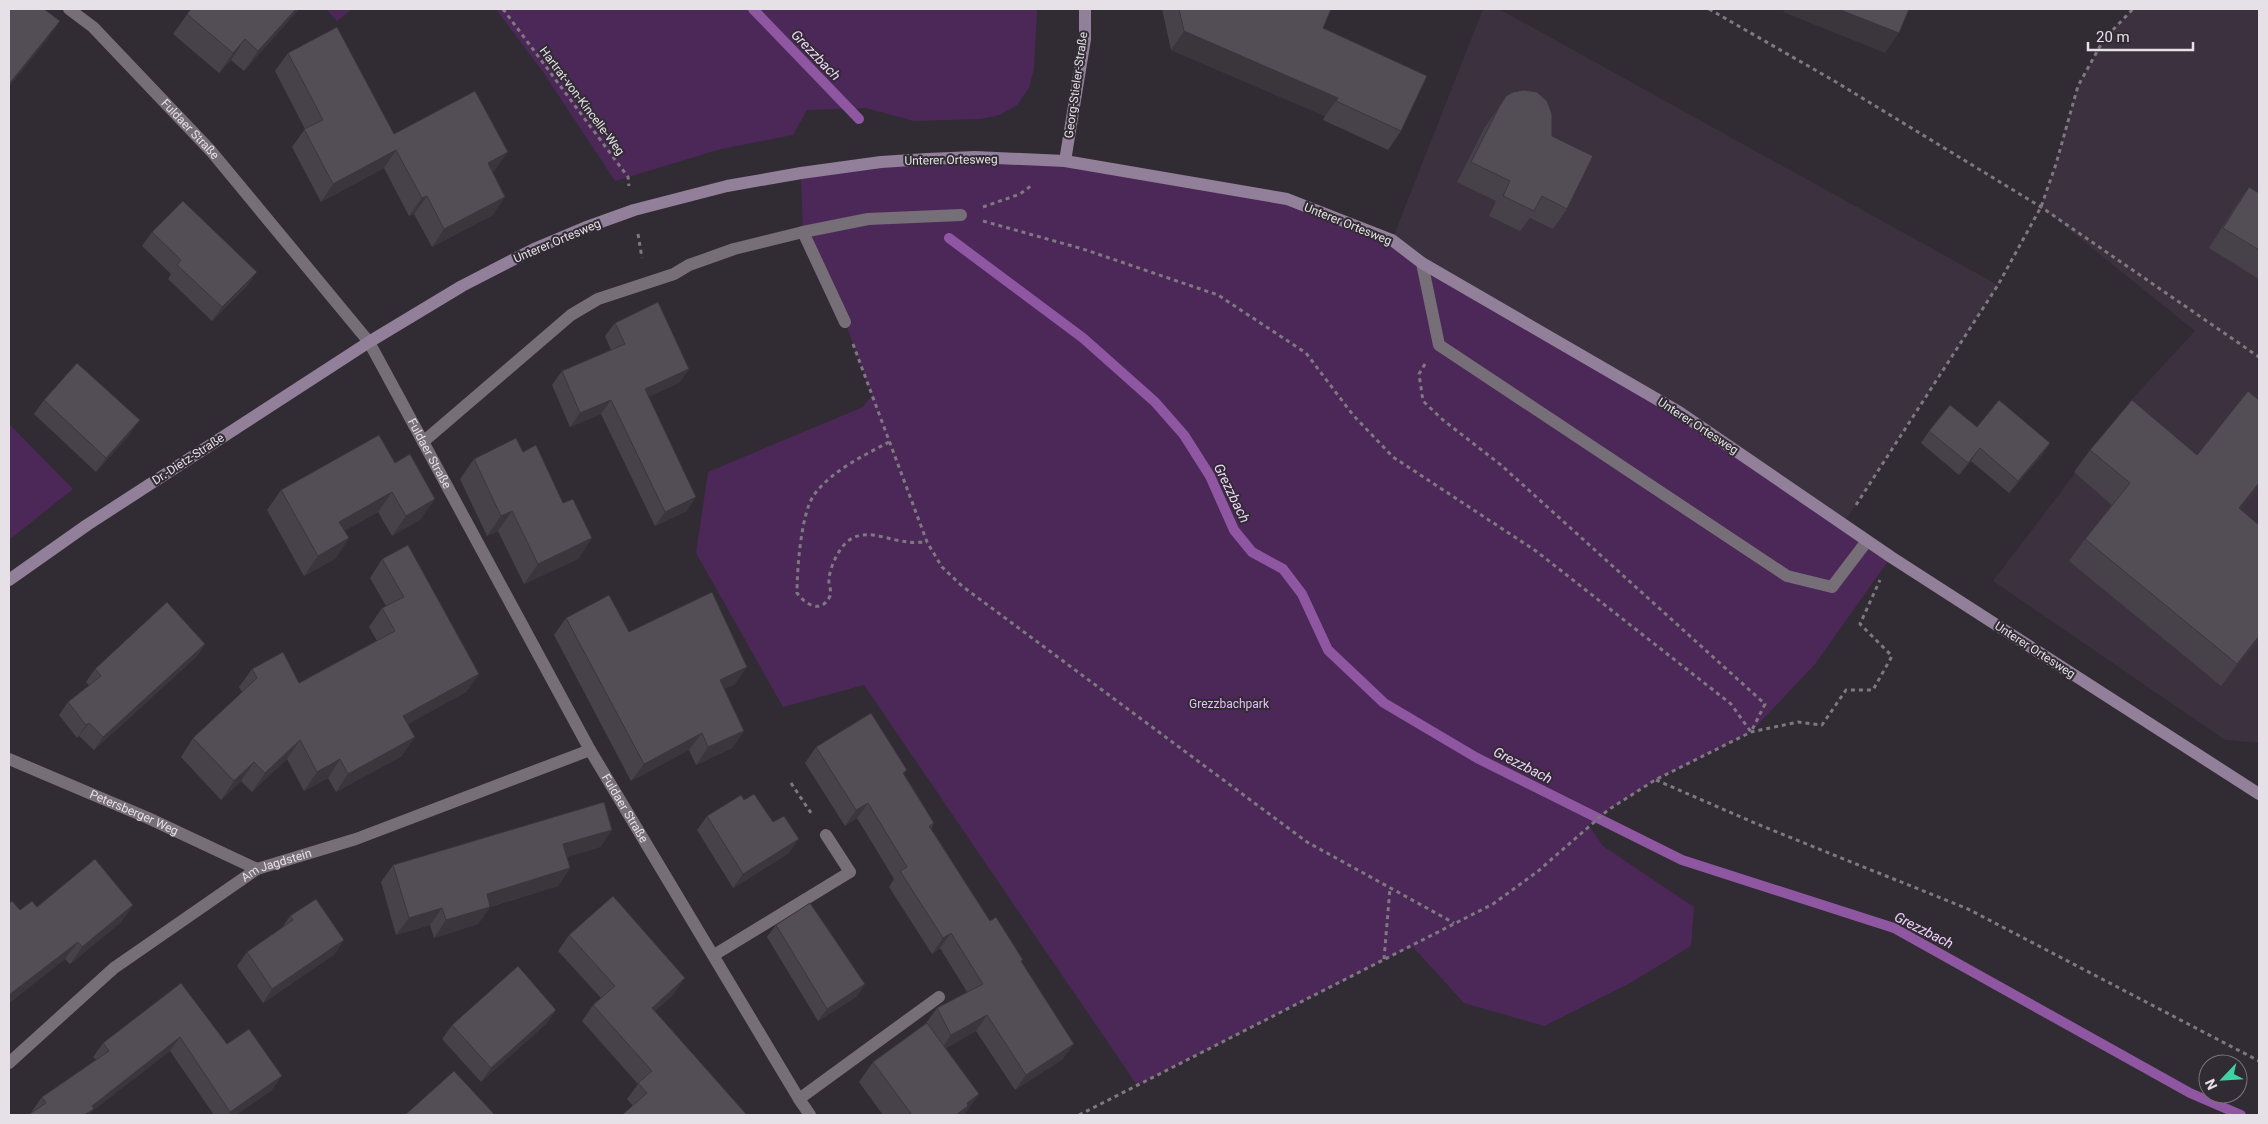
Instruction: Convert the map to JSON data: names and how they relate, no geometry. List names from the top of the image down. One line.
{"streets":{"main road":["Georg-Stieler-Straße","Unterer Ortesweg","Dr.-Dietz-Straße"],"street":["Fuldaer Straße","Petersberger Weg","Am Jagdstein"],"path":["Hartrat-von-Kincelle-Weg"]},"crossings":[["Georg-Stieler-Straße","Unterer Ortesweg"],["Hartrat-von-Kincelle-Weg","Unterer Ortesweg"],["Fuldaer Straße","Unterer Ortesweg"],["Fuldaer Straße","Dr.-Dietz-Straße"],["Fuldaer Straße","Am Jagdstein"],["Unterer Ortesweg","Dr.-Dietz-Straße"],["Petersberger Weg","Am Jagdstein"]],"water":["Grezzbach"],"parks":["Grezzbachpark"],"scale_bar":"20 m","north":"bottom left"}
